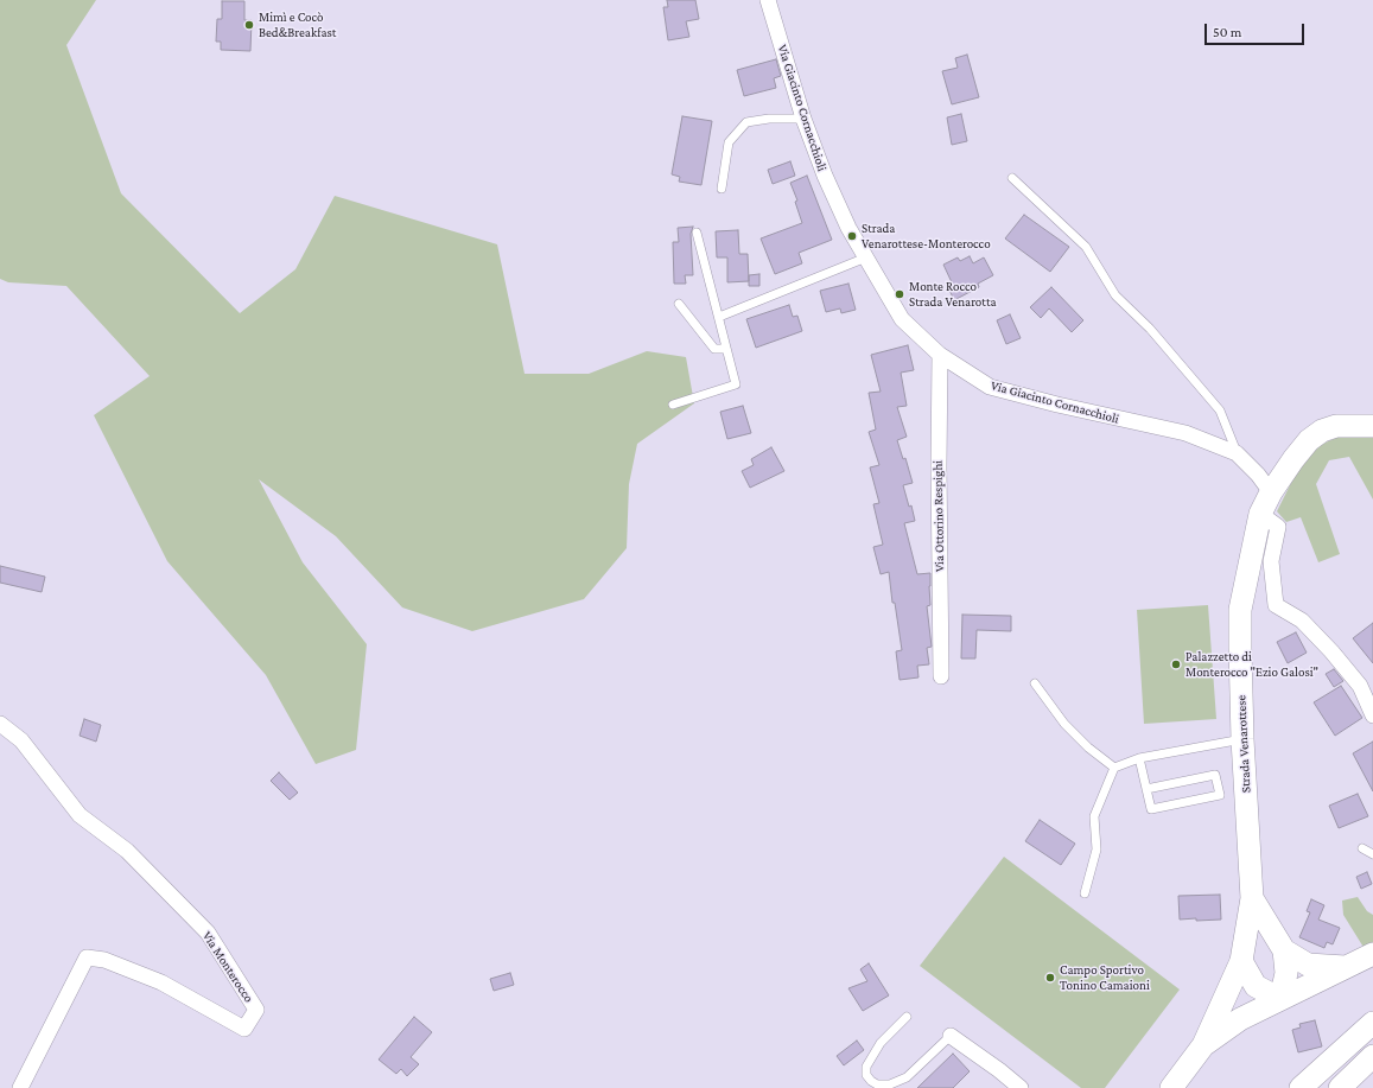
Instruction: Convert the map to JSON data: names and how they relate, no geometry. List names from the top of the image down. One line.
{"streets":{"main road":["Strada Venarottese"],"street":["Via Giacinto Cornacchioli","Via Ottorino Respighi","Via Monterocco"]},"crossings":[["Via Giacinto Cornacchioli","Via Ottorino Respighi"],["Via Giacinto Cornacchioli","Strada Venarottese"]],"places":["Mimì e Cocò Bed&Breakfast","Strada Venarottese-Monterocco","Monte Rocco Strada Venarotta","Palazzetto di Monterocco \"Ezio Galosi\"","Campo Sportivo Tonino Camaioni"],"scale_bar":"50 m"}
